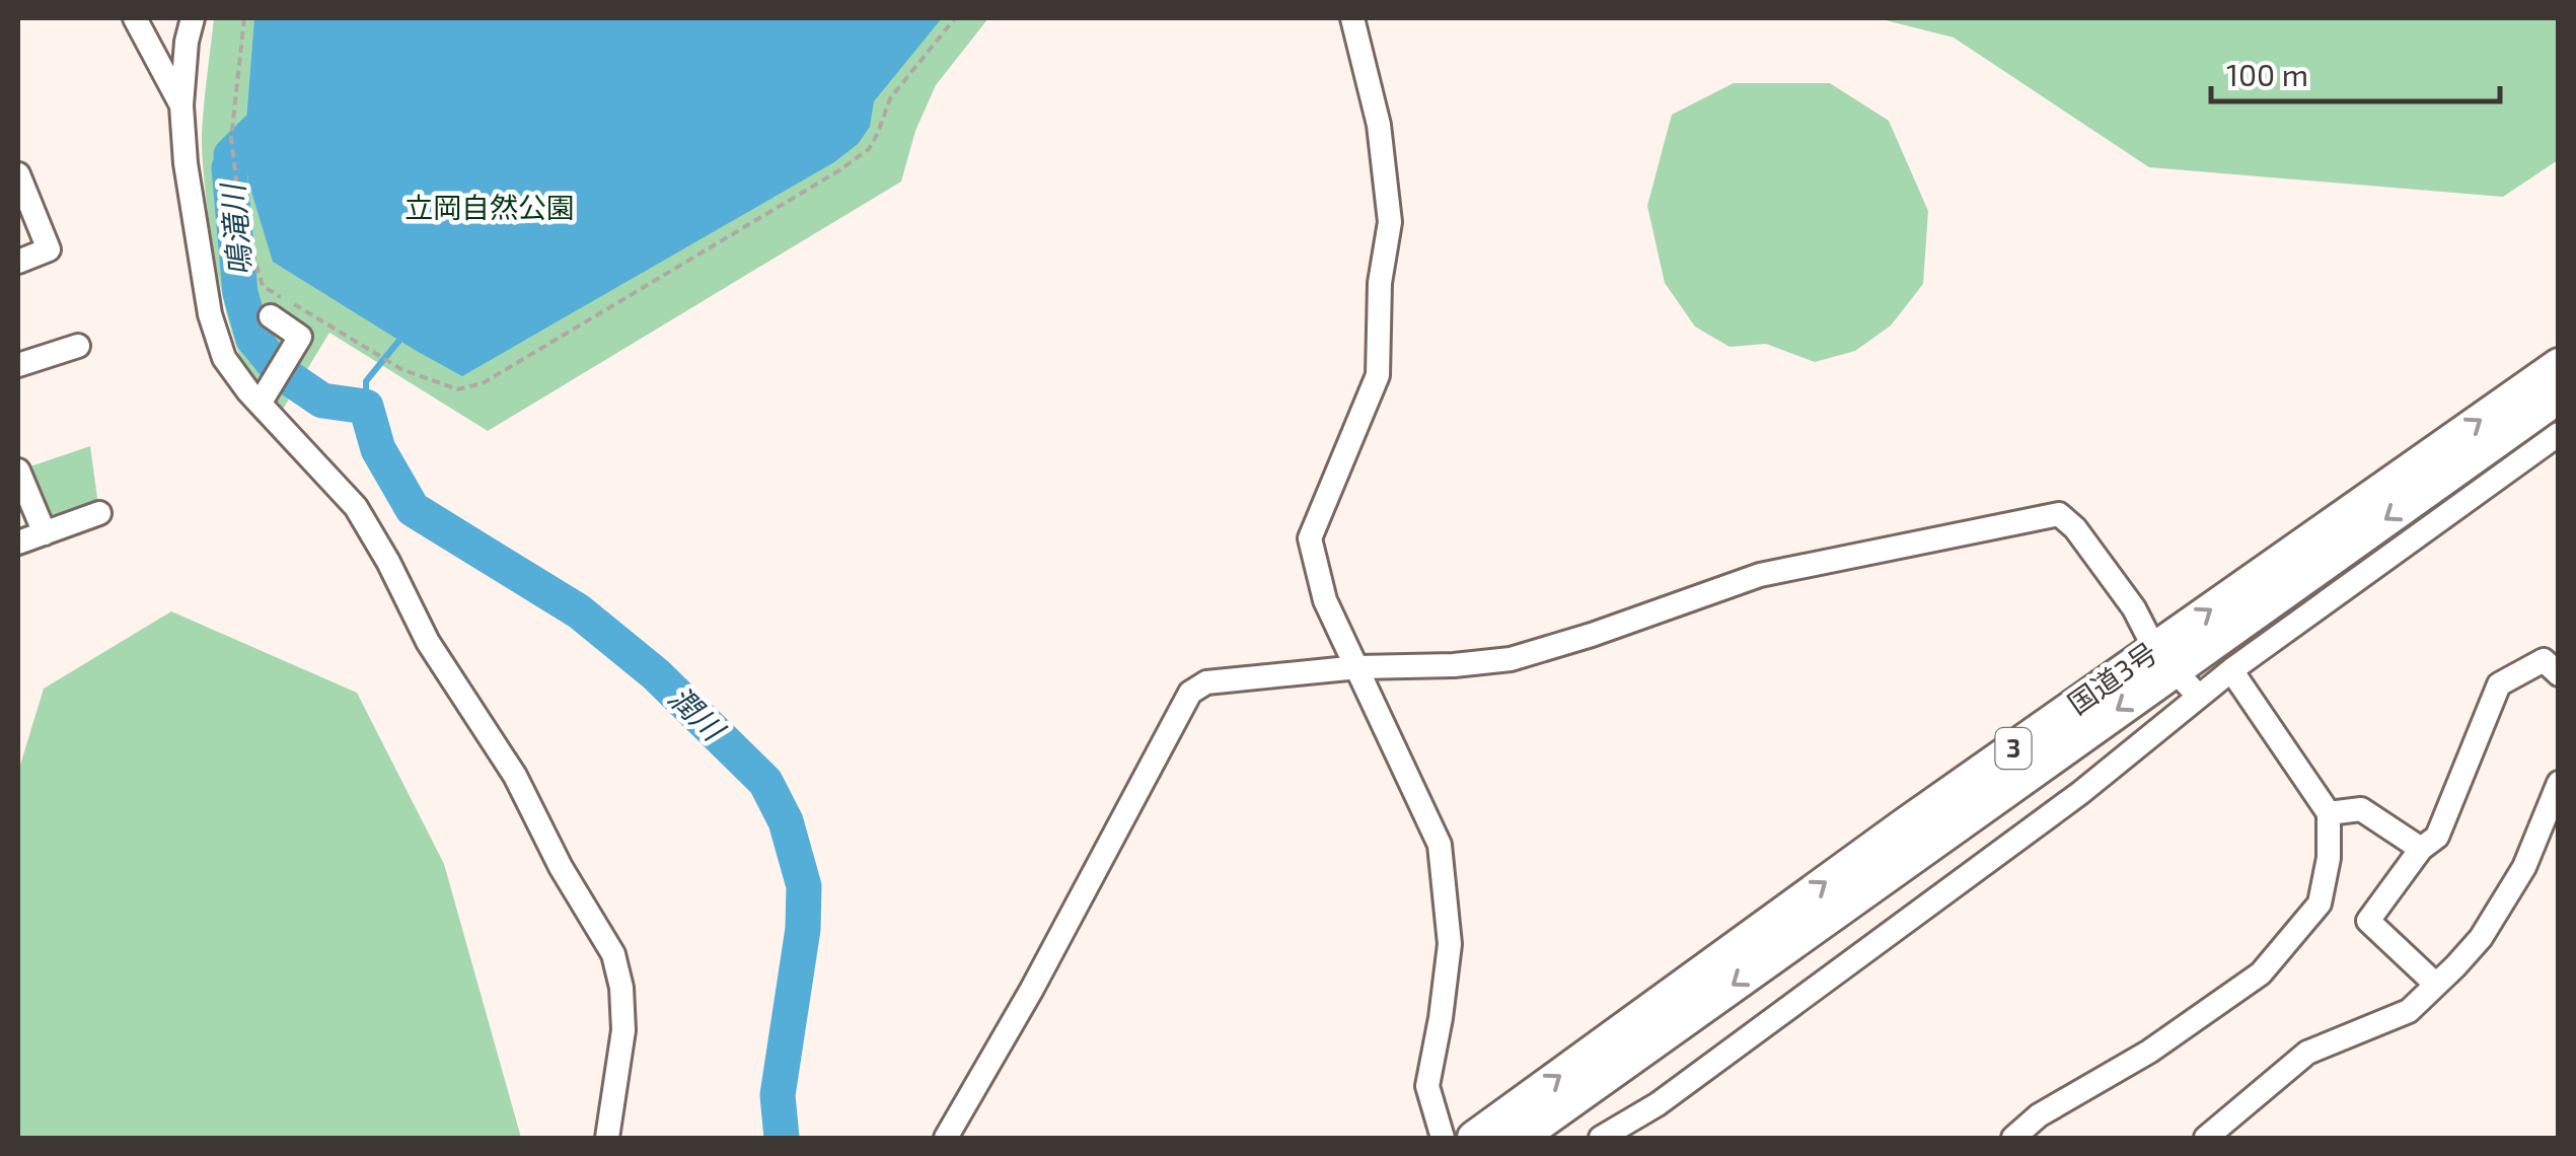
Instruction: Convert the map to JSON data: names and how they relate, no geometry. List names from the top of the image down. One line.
{"streets":{"highway":["国道3号","3"]},"water":["鳴滝川","潤川"],"parks":["立岡自然公園"],"scale_bar":"100 m"}
